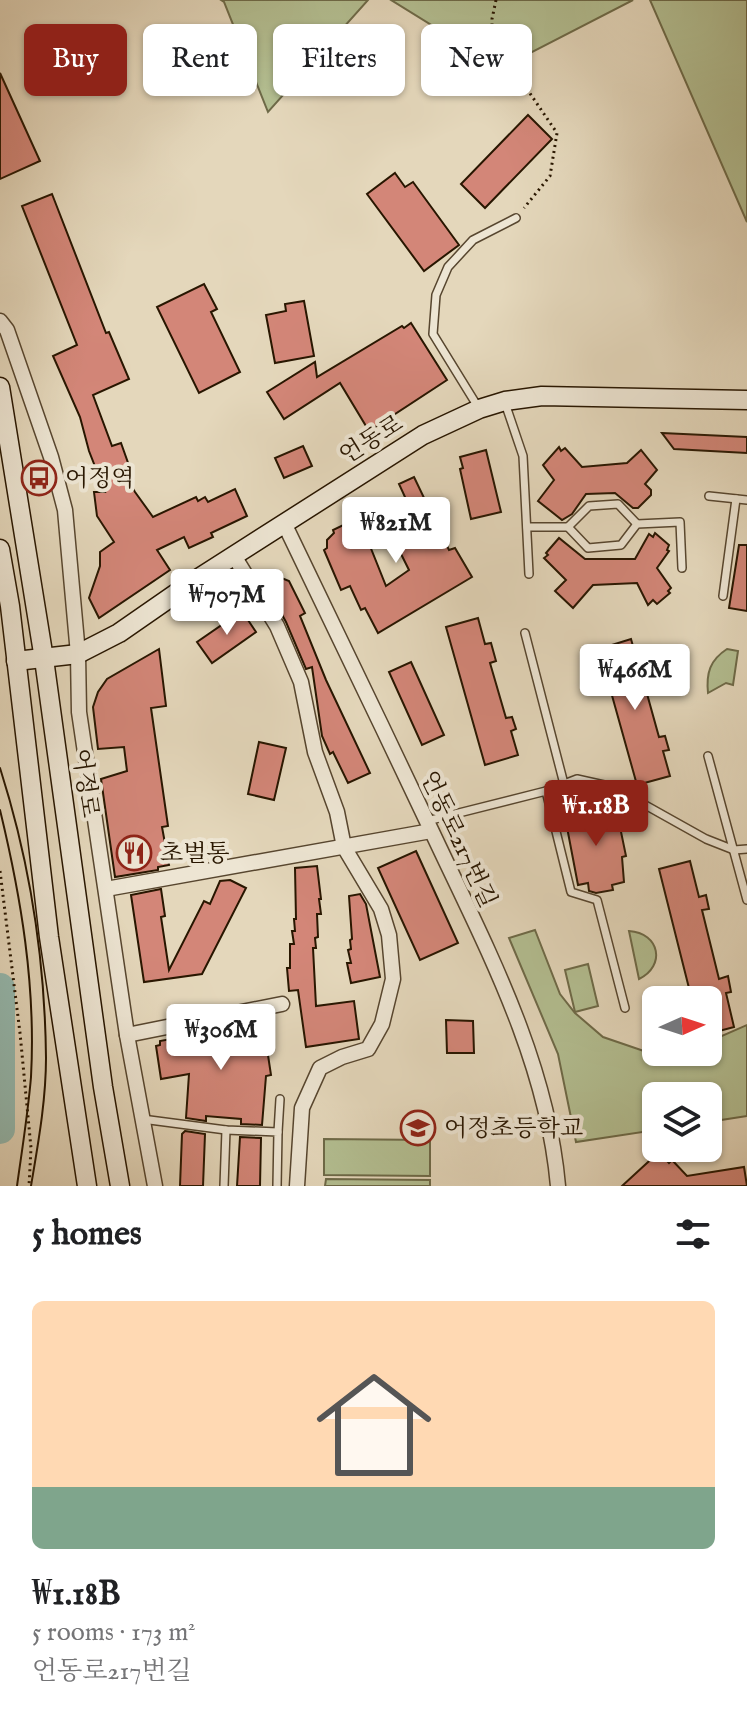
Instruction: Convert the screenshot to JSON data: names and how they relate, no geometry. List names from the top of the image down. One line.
{"streets":{"main road":["언동로","어정로"],"street":["언동로217번길"]},"crossings":[["언동로","어정로"],["언동로","언동로217번길"]],"places":{"bus stop":["어정역"],"restaurant":["초벌통"],"school or university":["어정초등학교"]},"north":"right","page":{"chip":["Buy","Rent","Filters","New"],"price":["₩821M","₩707M","₩466M","₩1.18B","₩306M"],"heading":"5 homes","list":[{"name":"₩1.18B","note":"5 rooms · 173 m² · 언동로217번길"}]}}
